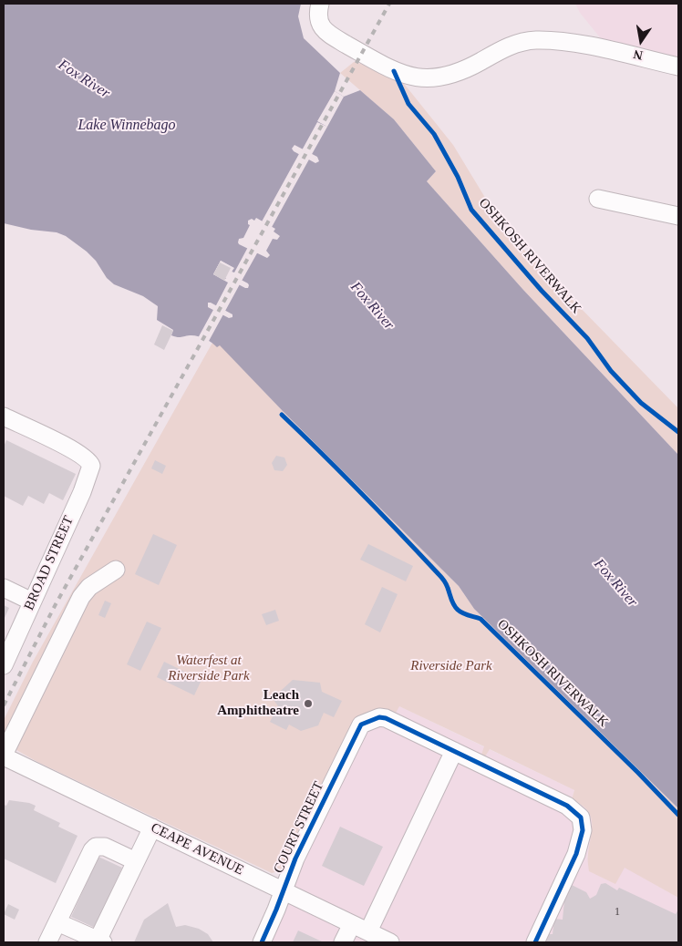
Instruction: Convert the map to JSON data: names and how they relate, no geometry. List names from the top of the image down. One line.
{"streets":{"street":["BROAD STREET","COURT STREET","CEAPE AVENUE"],"cycle path":["OSHKOSH RIVERWALK"]},"crossings":[["COURT STREET","CEAPE AVENUE"]],"water":["Fox River","Lake Winnebago"],"parks":["Waterfest at Riverside Park","Riverside Park"],"places":["Leach Amphitheatre"],"house_numbers":["1"],"north":"bottom"}
